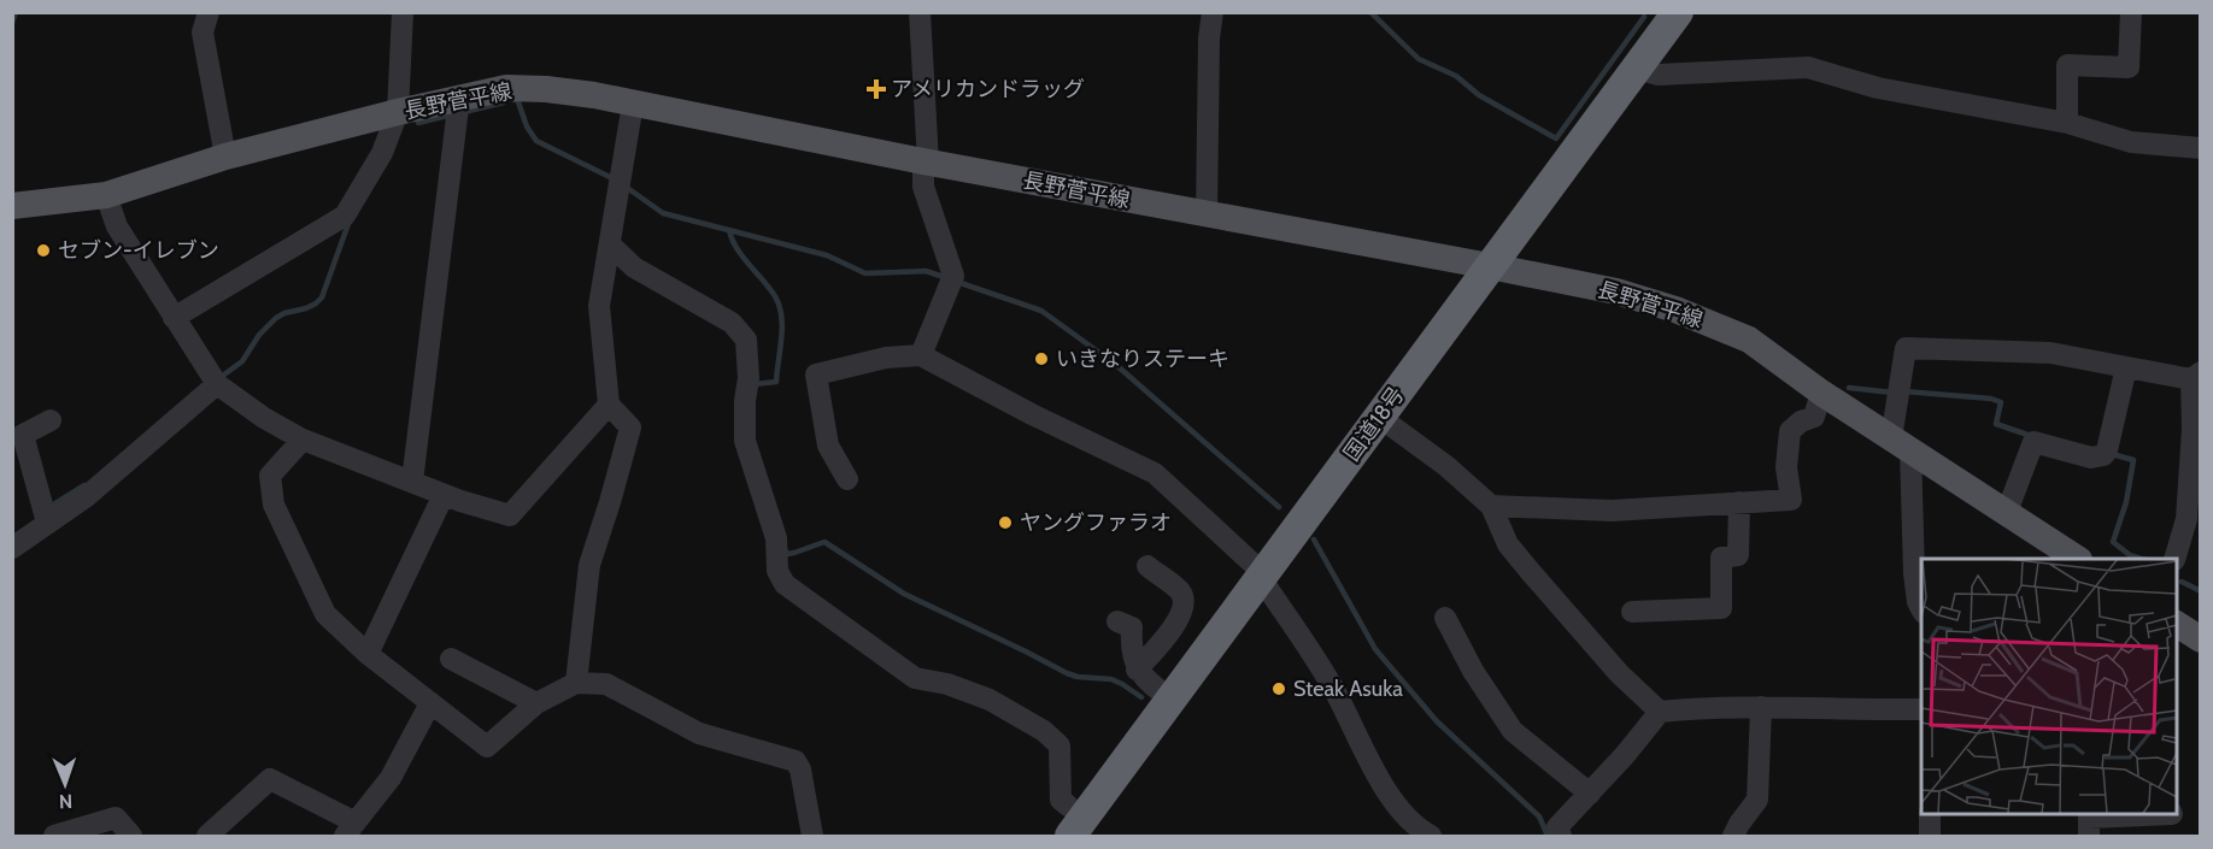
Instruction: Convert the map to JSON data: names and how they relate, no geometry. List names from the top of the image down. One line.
{"streets":{"highway":["国道18号"],"main road":["長野菅平線"]},"crossings":[["長野菅平線","国道18号"]],"places":{"health":["アメリカンドラッグ"],"other":["セブン-イレブン","いきなりステーキ","ヤングファラオ","Steak Asuka"]},"north":"bottom"}
